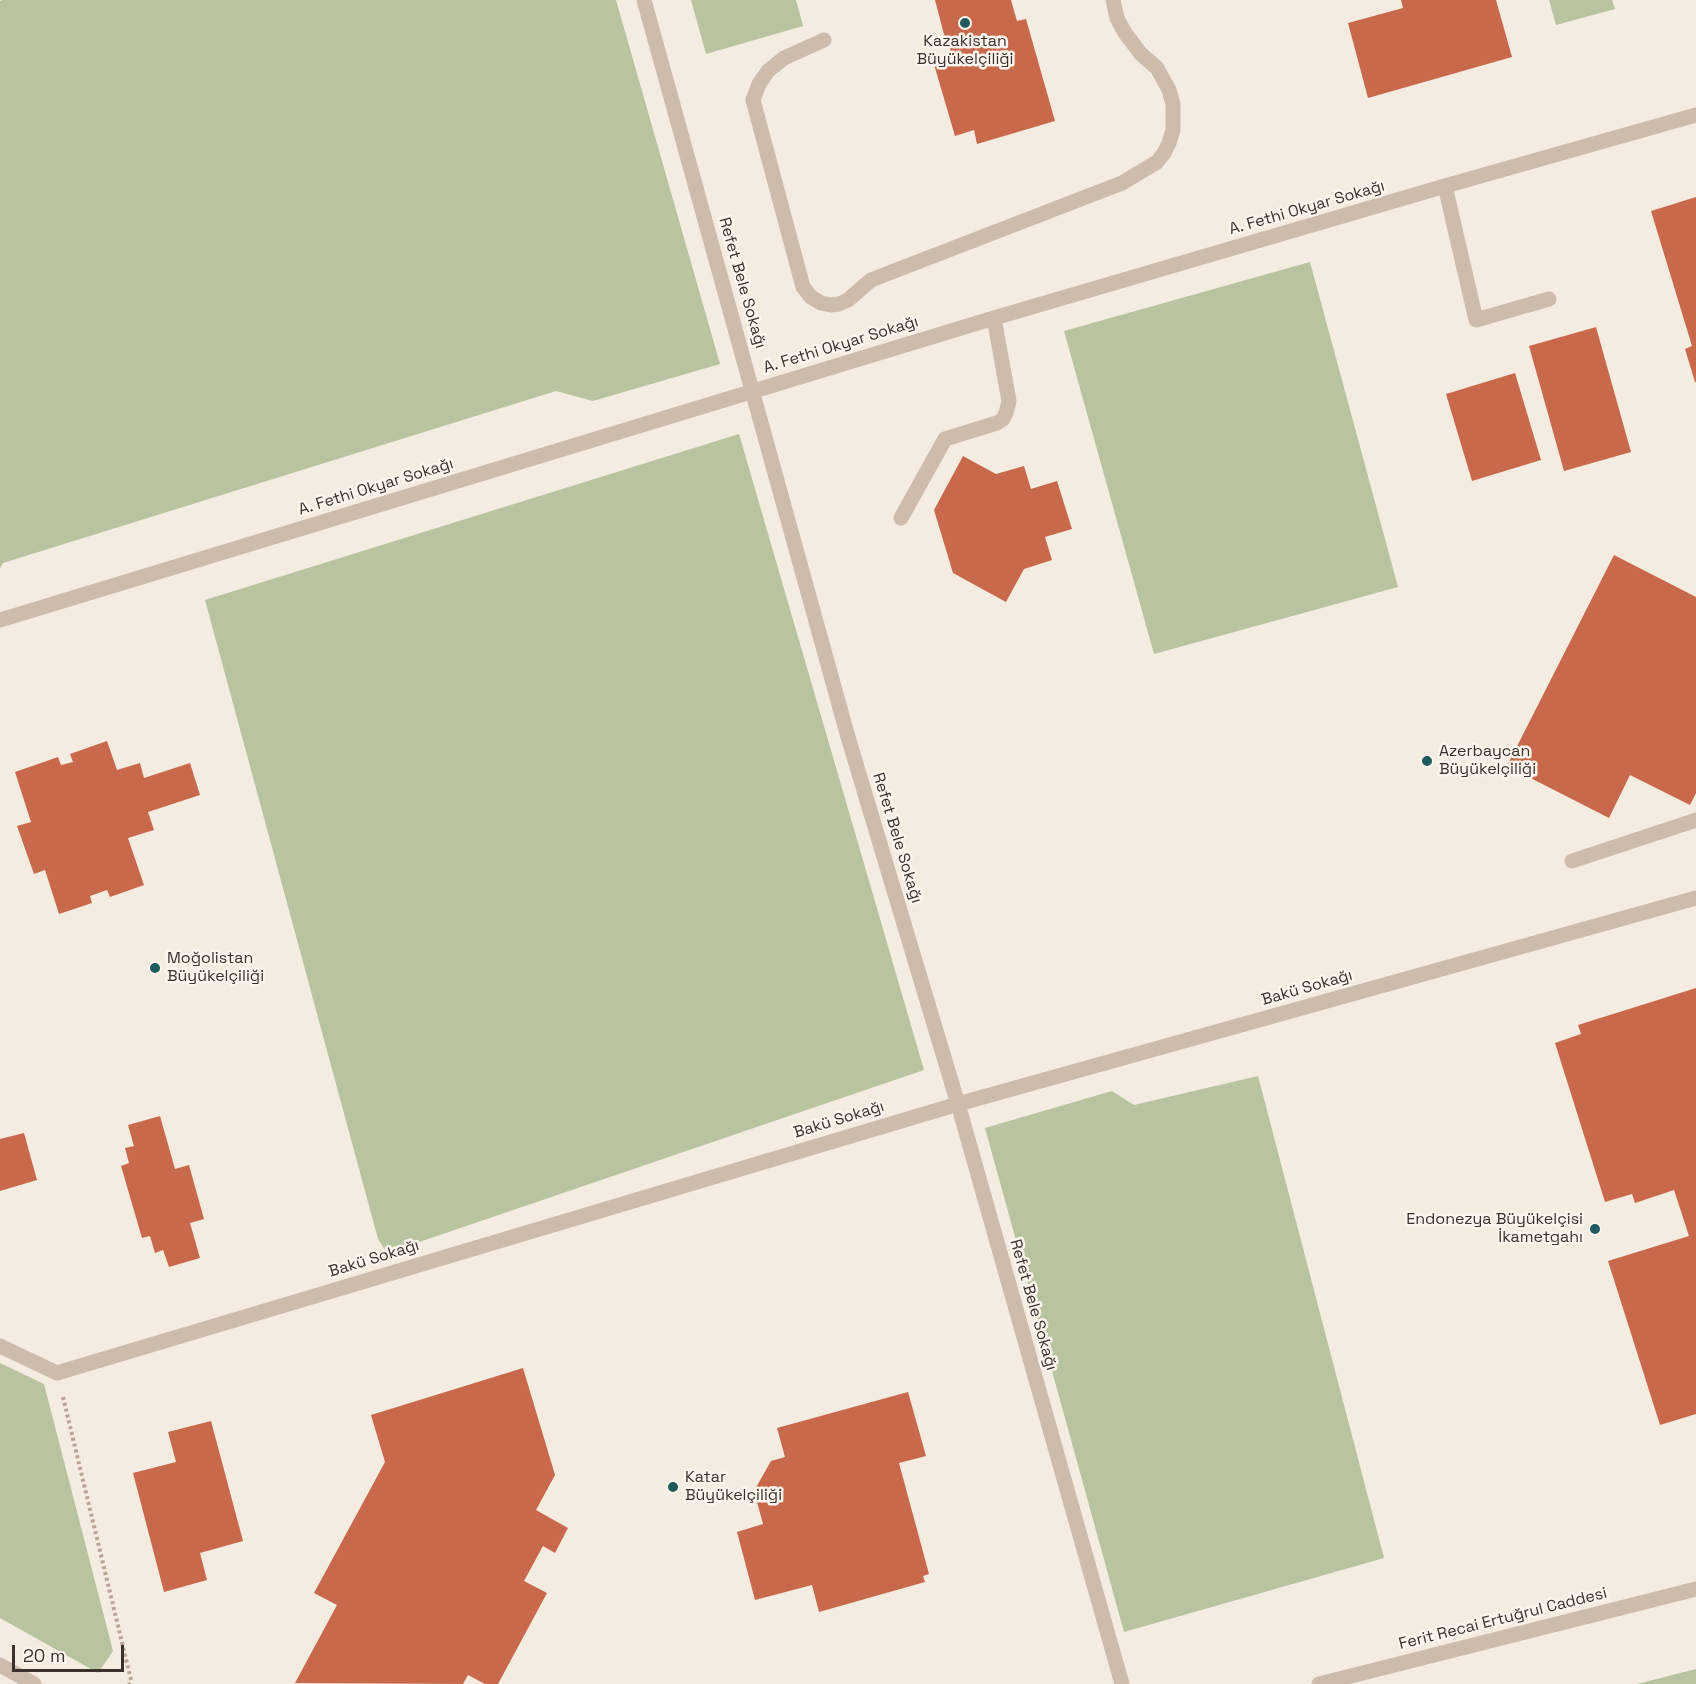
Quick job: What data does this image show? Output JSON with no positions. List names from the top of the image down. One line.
{"streets":{"street":["A. Fethi Okyar Sokağı","Refet Bele Sokağı","Bakü Sokağı","Ferit Recai Ertuğrul Caddesi"]},"crossings":[["A. Fethi Okyar Sokağı","Refet Bele Sokağı"],["Refet Bele Sokağı","Bakü Sokağı"]],"places":["Kazakistan Büyükelçiliği","Azerbaycan Büyükelçiliği","Moğolistan Büyükelçiliği","Endonezya Büyükelçisi İkametgahı","Katar Büyükelçiliği"],"scale_bar":"20 m"}
